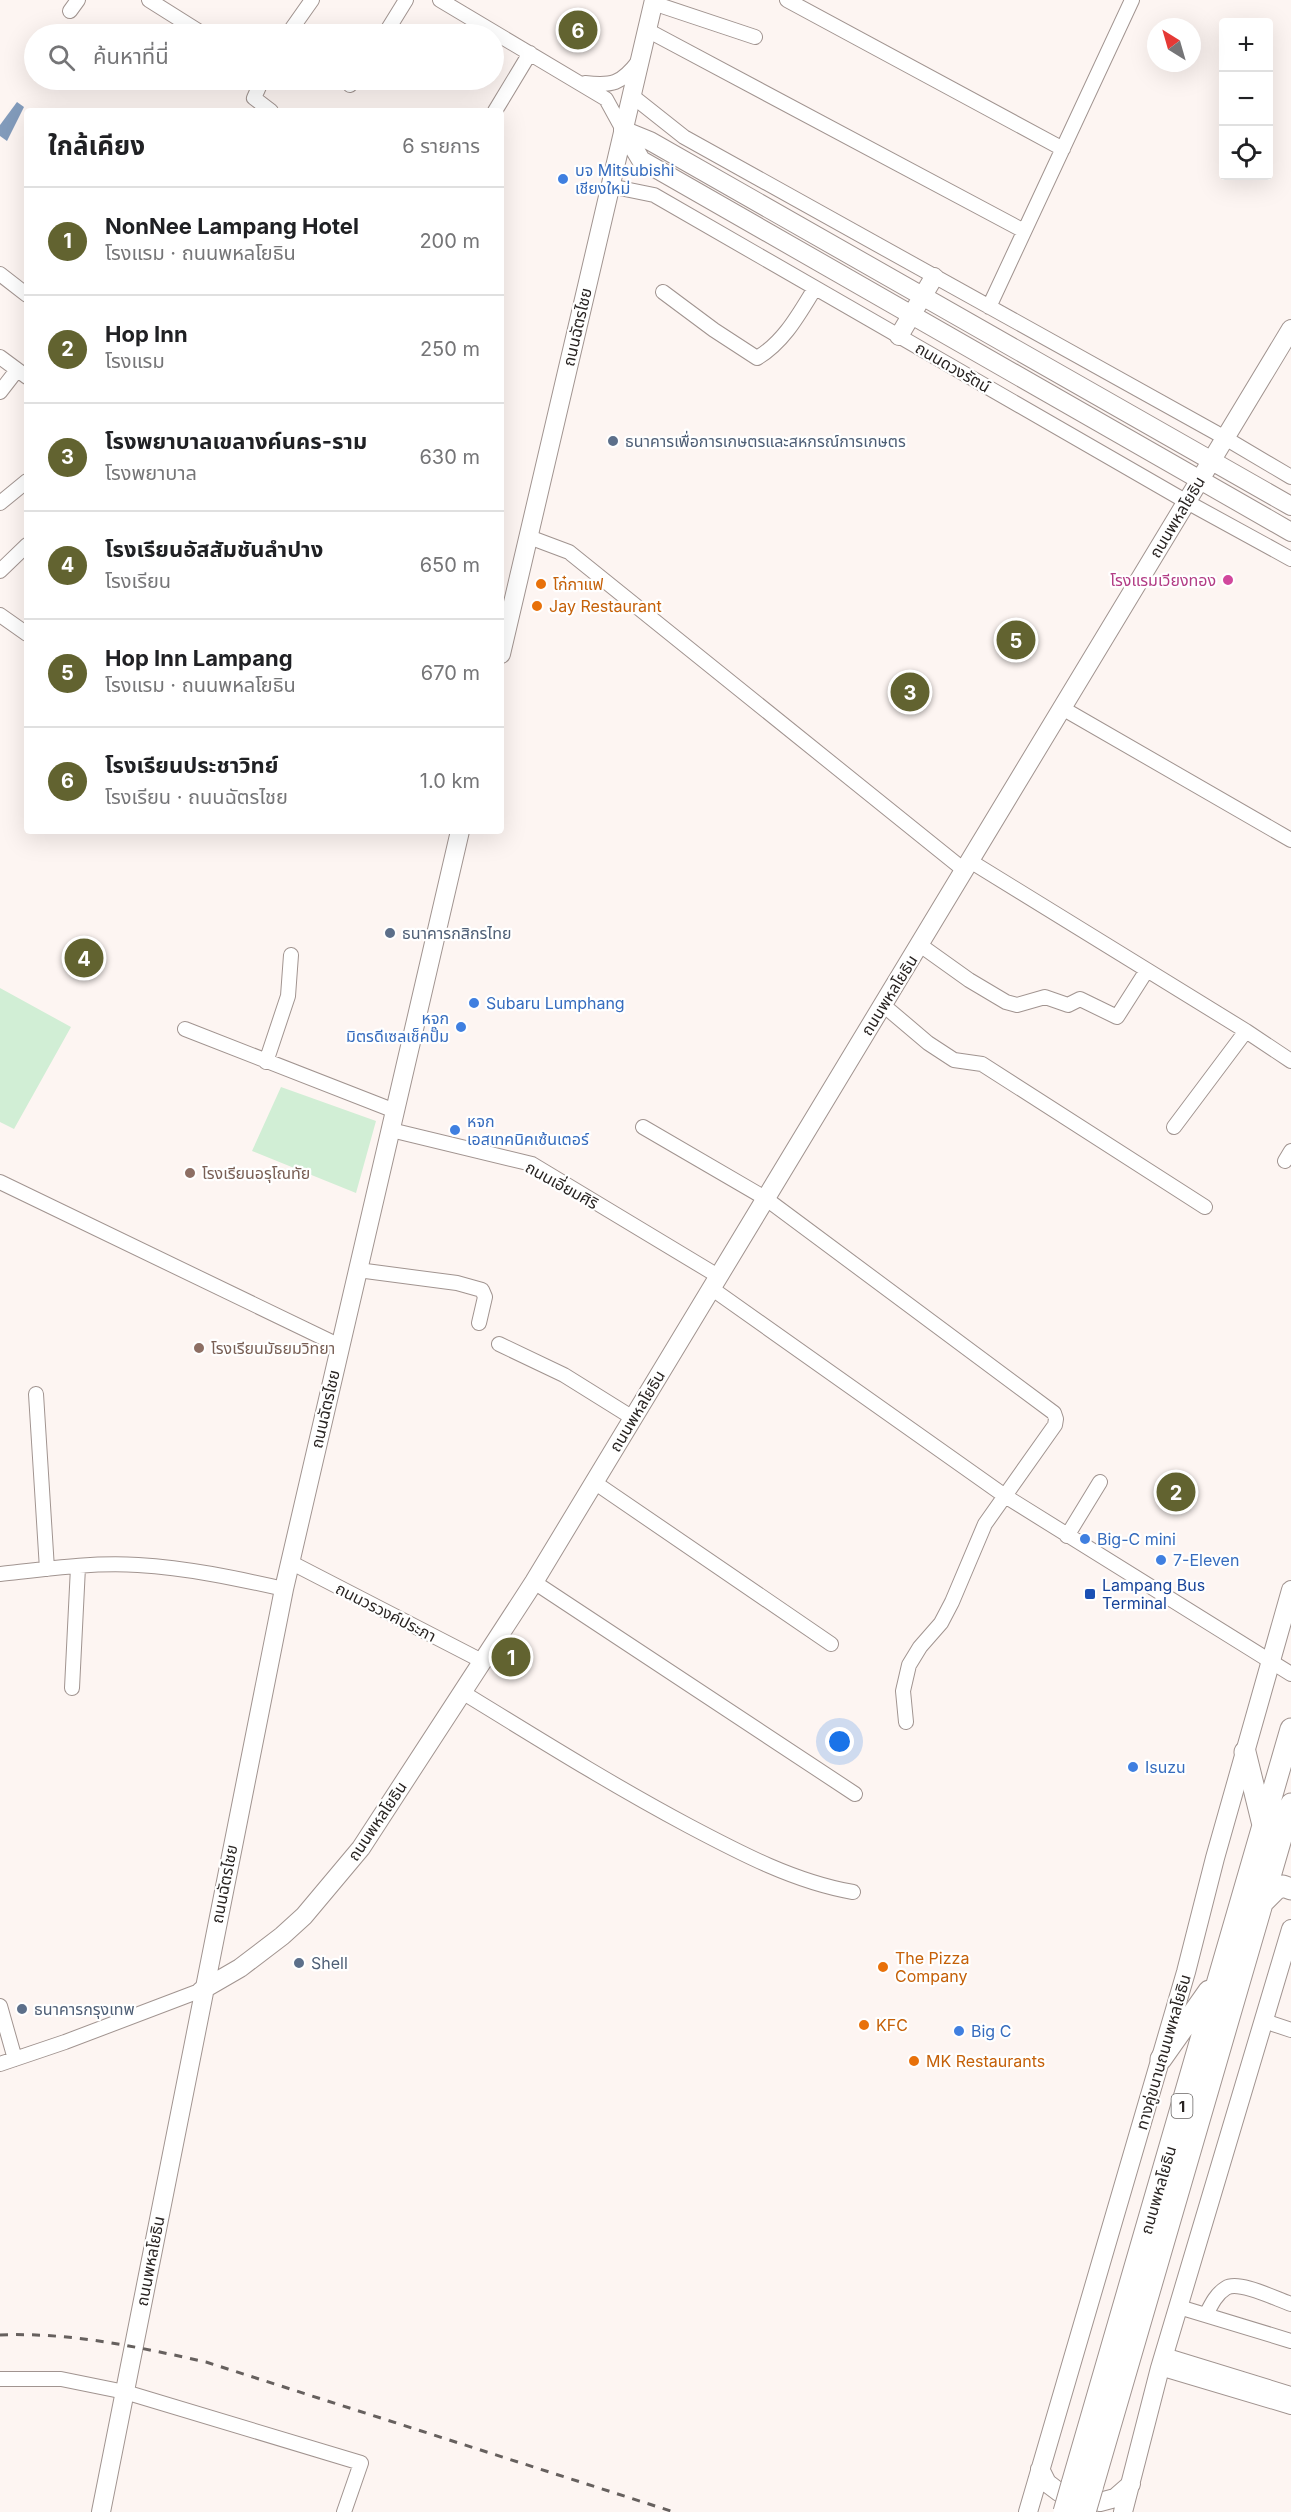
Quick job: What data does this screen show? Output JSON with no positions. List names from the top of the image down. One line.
{"streets":{"highway":["ถนนพหลโยธิน","1"],"main road":["ถนนฉัตรไชย","ทางคู่ขนานถนนพหลโยธิน"],"street":["ถนนดวงรัตน์","ถนนเอี่ยมศิริ","ถนนวรวงค์ประภา"]},"crossings":[["ถนนฉัตรไชย","ถนนดวงรัตน์"],["ถนนฉัตรไชย","ถนนพหลโยธิน"],["ถนนฉัตรไชย","ถนนเอี่ยมศิริ"],["ถนนฉัตรไชย","ถนนวรวงค์ประภา"],["ถนนดวงรัตน์","ถนนพหลโยธิน"],["ถนนพหลโยธิน","ถนนเอี่ยมศิริ"],["ถนนพหลโยธิน","ถนนวรวงค์ประภา"],["ถนนเอี่ยมศิริ","ทางคู่ขนานถนนพหลโยธิน"]],"places":{"other":["บจ Mitsubishi เชียงใหม่","ธนาคารเพื่อการเกษตรและสหกรณ์การเกษตร","โรงแรมเวียงทอง","โก๋กาแฟ","Jay Restaurant","ธนาคารกสิกรไทย","Subaru Lumphang","หจก มิตรดีเซลเช็คปั๊ม","หจก เอสเทคนิคเซ้นเตอร์","โรงเรียนอรุโณทัย","โรงเรียนมัธยมวิทยา","Big-C mini","7-Eleven","Isuzu","Shell","The Pizza Company","ธนาคารกรุงเทพ","KFC","Big C","MK Restaurants"],"transit":["Lampang Bus Terminal"]},"north":"top left","page":{"pins":["6","5","3","4","2","1"],"map_buttons":["+","−"],"search":"ค้นหาที่นี่","heading":["ใกล้เคียง","6 รายการ"],"list":[{"mark":"1","name":"NonNee Lampang Hotel","note":"โรงแรม · ถนนพหลโยธิน","value":"200 m"},{"mark":"2","name":"Hop Inn","note":"โรงแรม","value":"250 m"},{"mark":"3","name":"โรงพยาบาลเขลางค์นคร-ราม","note":"โรงพยาบาล","value":"630 m"},{"mark":"4","name":"โรงเรียนอัสสัมชันลำปาง","note":"โรงเรียน","value":"650 m"},{"mark":"5","name":"Hop Inn Lampang","note":"โรงแรม · ถนนพหลโยธิน","value":"670 m"},{"mark":"6","name":"โรงเรียนประชาวิทย์","note":"โรงเรียน · ถนนฉัตรไชย","value":"1.0 km"}]}}
